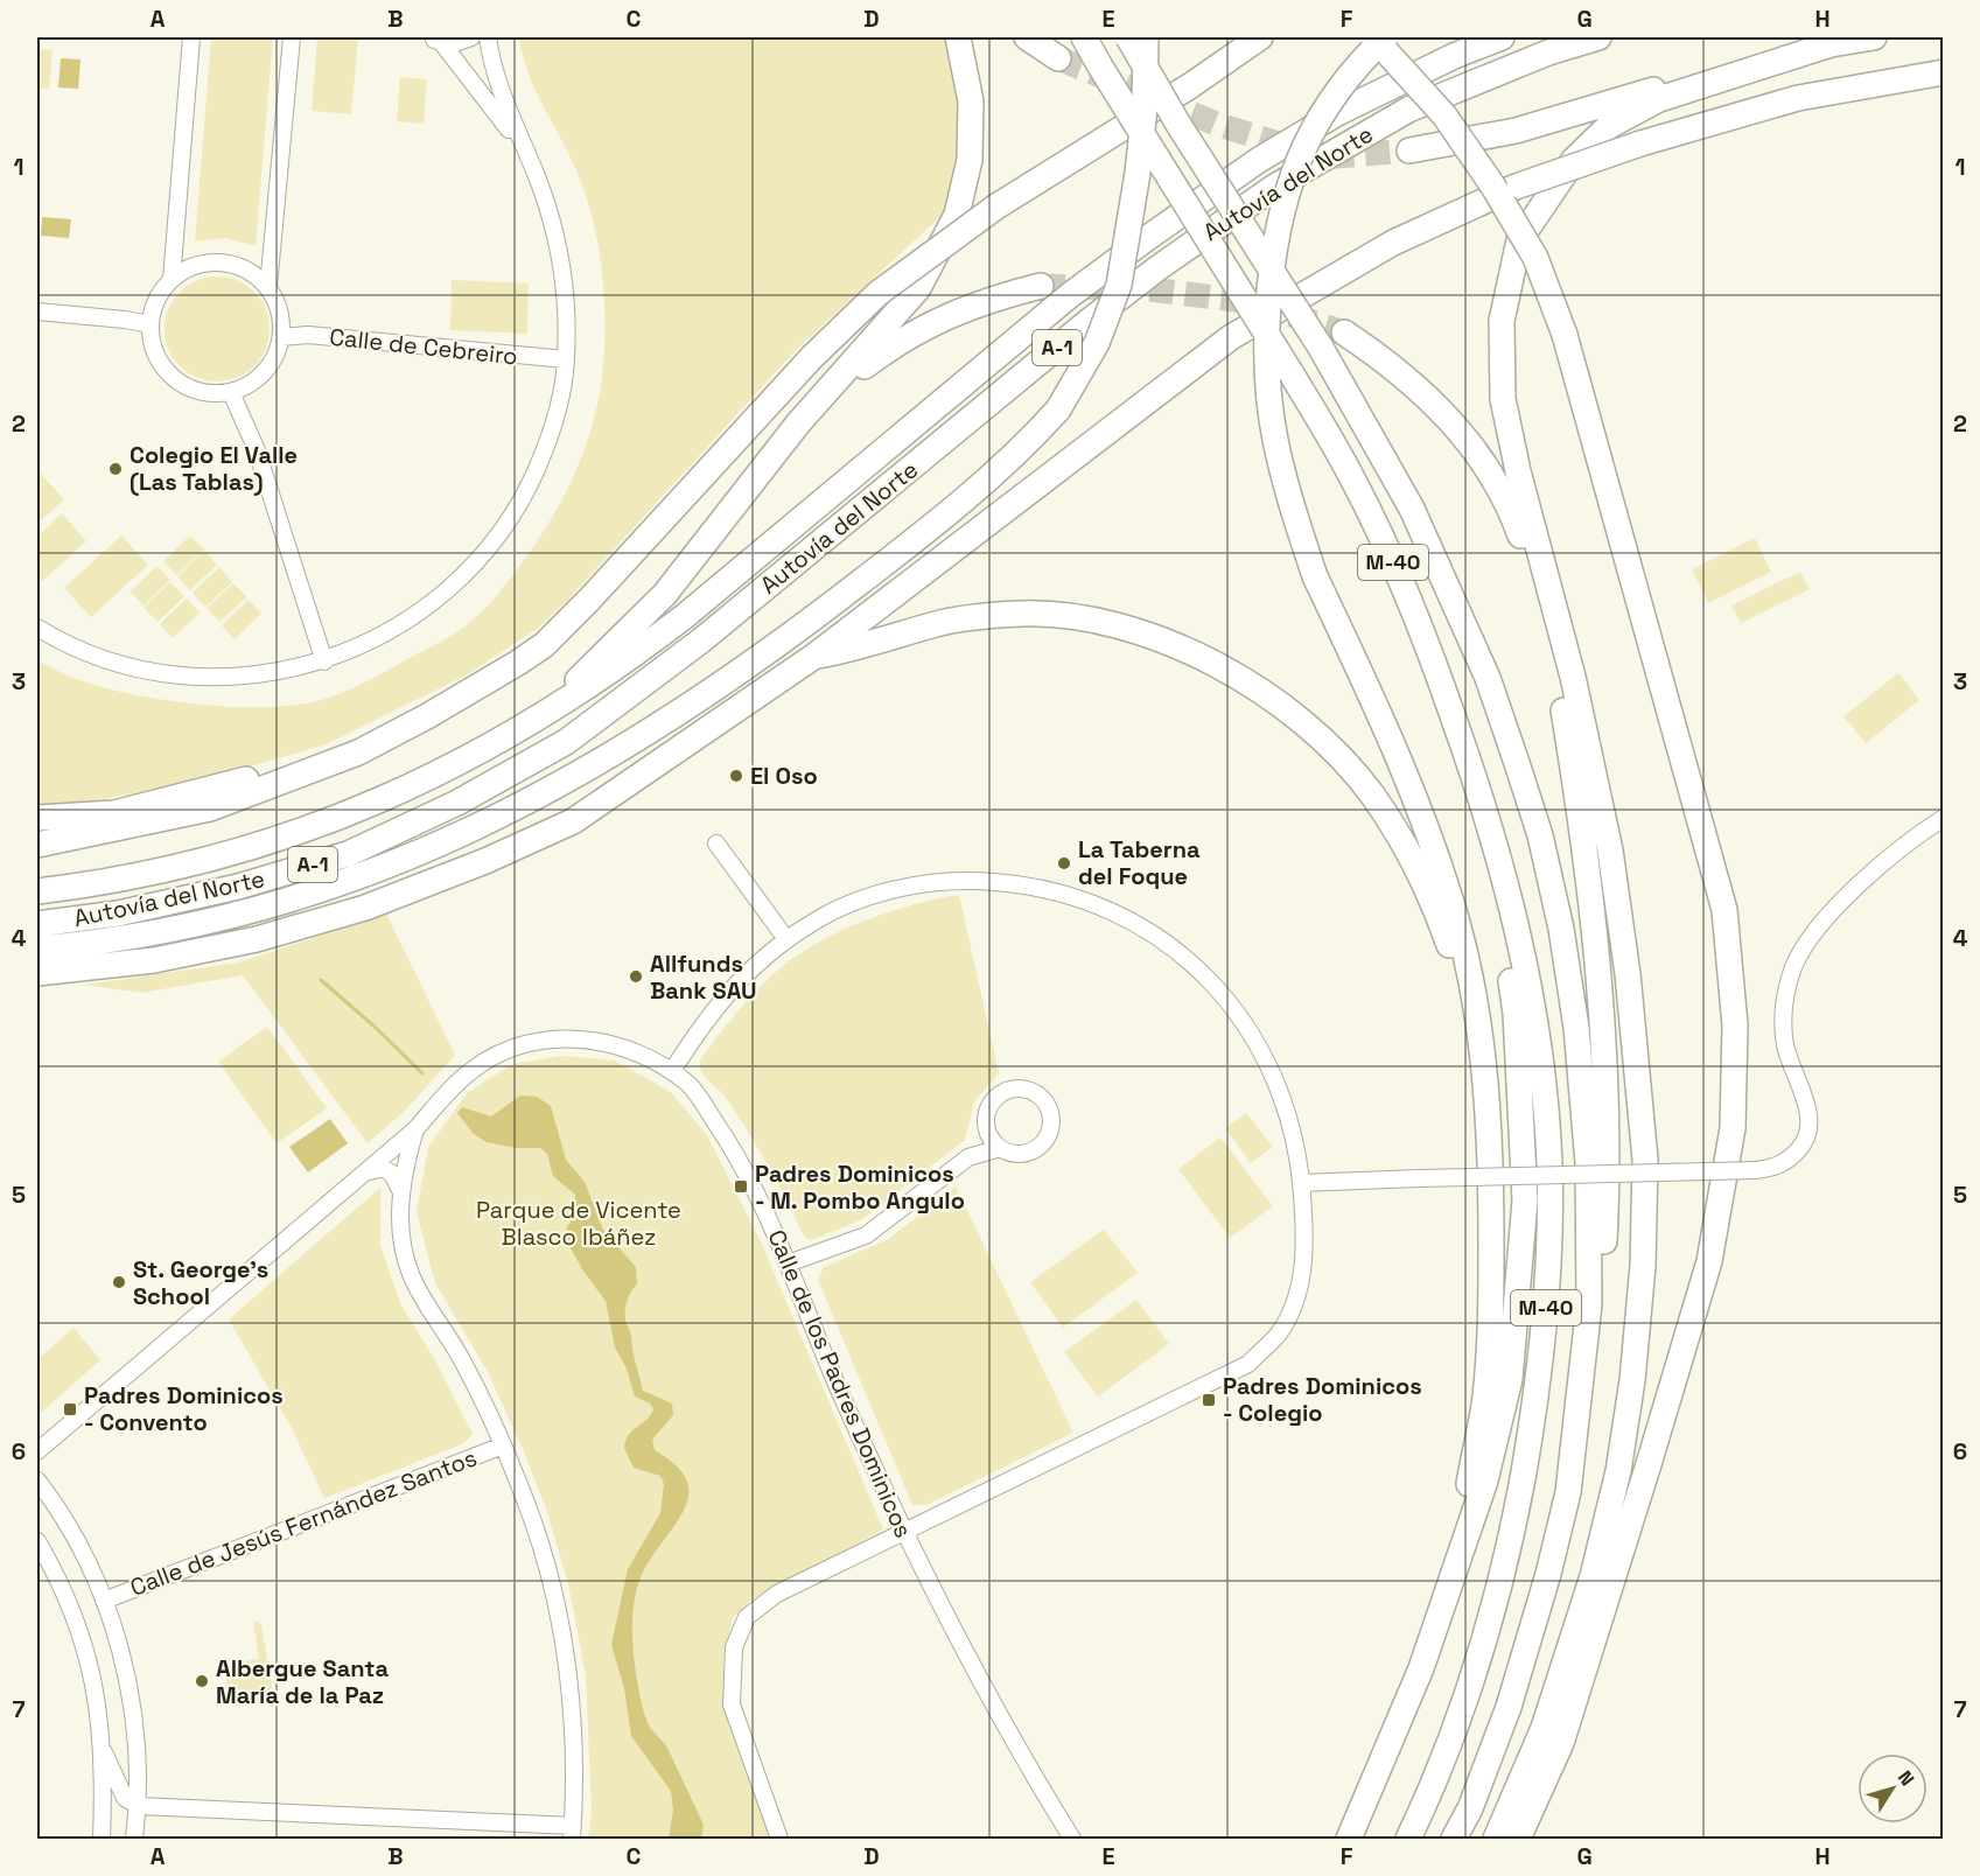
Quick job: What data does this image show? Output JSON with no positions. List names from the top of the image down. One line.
{"streets":{"highway":["Autovía del Norte","A-1","M-40"],"street":["Calle de Cebreiro","Calle de los Padres Dominicos","Calle de Jesús Fernández Santos"]},"parks":["Parque de Vicente Blasco Ibáñez"],"places":{"other":["Colegio El Valle (Las Tablas)","El Oso","La Taberna del Foque","Allfunds Bank SAU","St. George's School","Albergue Santa María de la Paz"],"transit":["Padres Dominicos - M. Pombo Angulo","Padres Dominicos - Colegio","Padres Dominicos - Convento"]},"north":"top right","grid":{"columns":["A","B","C","D","E","F","G","H"],"rows":["1","2","3","4","5","6","7"]}}
